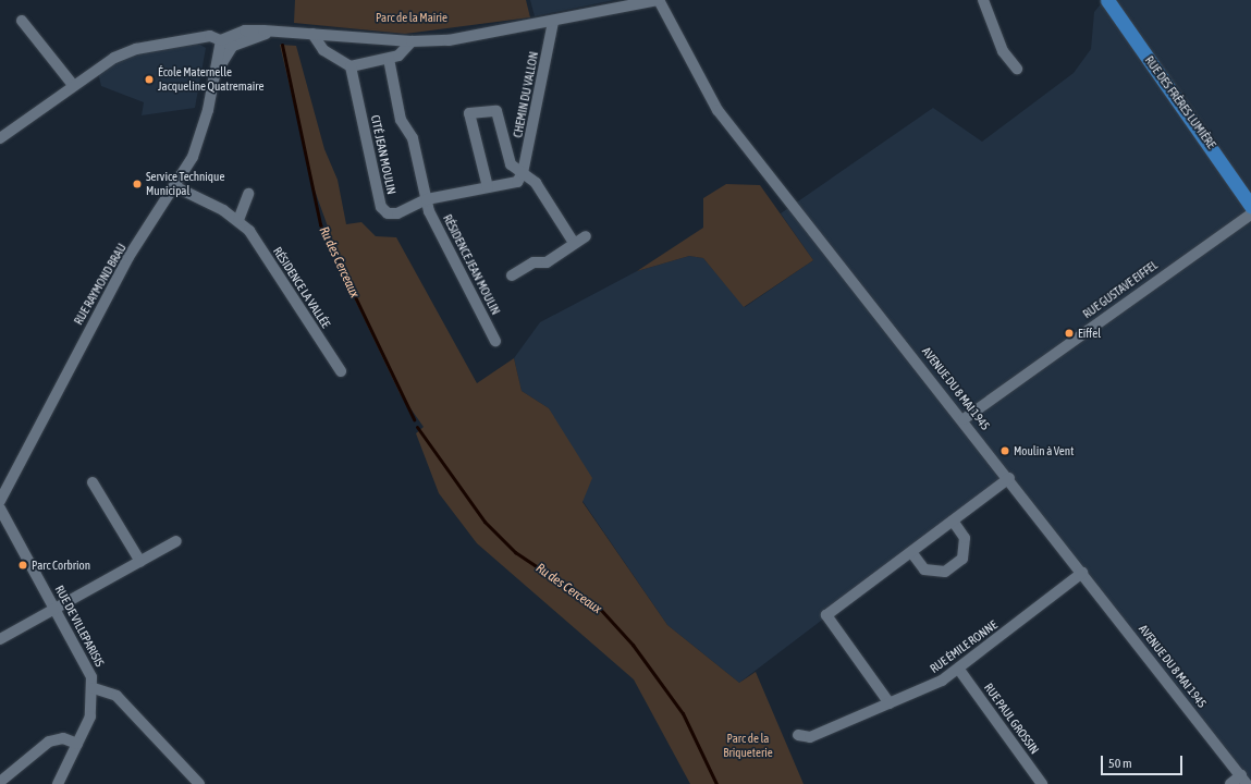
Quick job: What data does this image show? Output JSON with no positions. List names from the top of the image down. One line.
{"streets":{"main road":["RUE DES FRÈRES LUMIÈRE"],"street":["CHEMIN DU VALLON","CITÉ JEAN MOULIN","RÉSIDENCE JEAN MOULIN","RUE RAYMOND BRAU","RÉSIDENCE LA VALLÉE","RUE GUSTAVE EIFFEL","AVENUE DU 8 MAI 1945","RUE DE VILLEPARISIS","RUE ÉMILE RONNE","RUE PAUL GROSSIN"]},"crossings":[["CITÉ JEAN MOULIN","RÉSIDENCE JEAN MOULIN"],["RUE RAYMOND BRAU","RÉSIDENCE LA VALLÉE"],["RUE GUSTAVE EIFFEL","AVENUE DU 8 MAI 1945"],["AVENUE DU 8 MAI 1945","RUE ÉMILE RONNE"],["RUE ÉMILE RONNE","RUE PAUL GROSSIN"]],"water":["Ru des Cerceaux"],"parks":["Parc de la Mairie","Parc de la Briqueterie"],"places":["École Maternelle Jacqueline Quatremaire","Service Technique Municipal","Eiffel","Moulin à Vent","Parc Corbrion"],"scale_bar":"50 m"}
